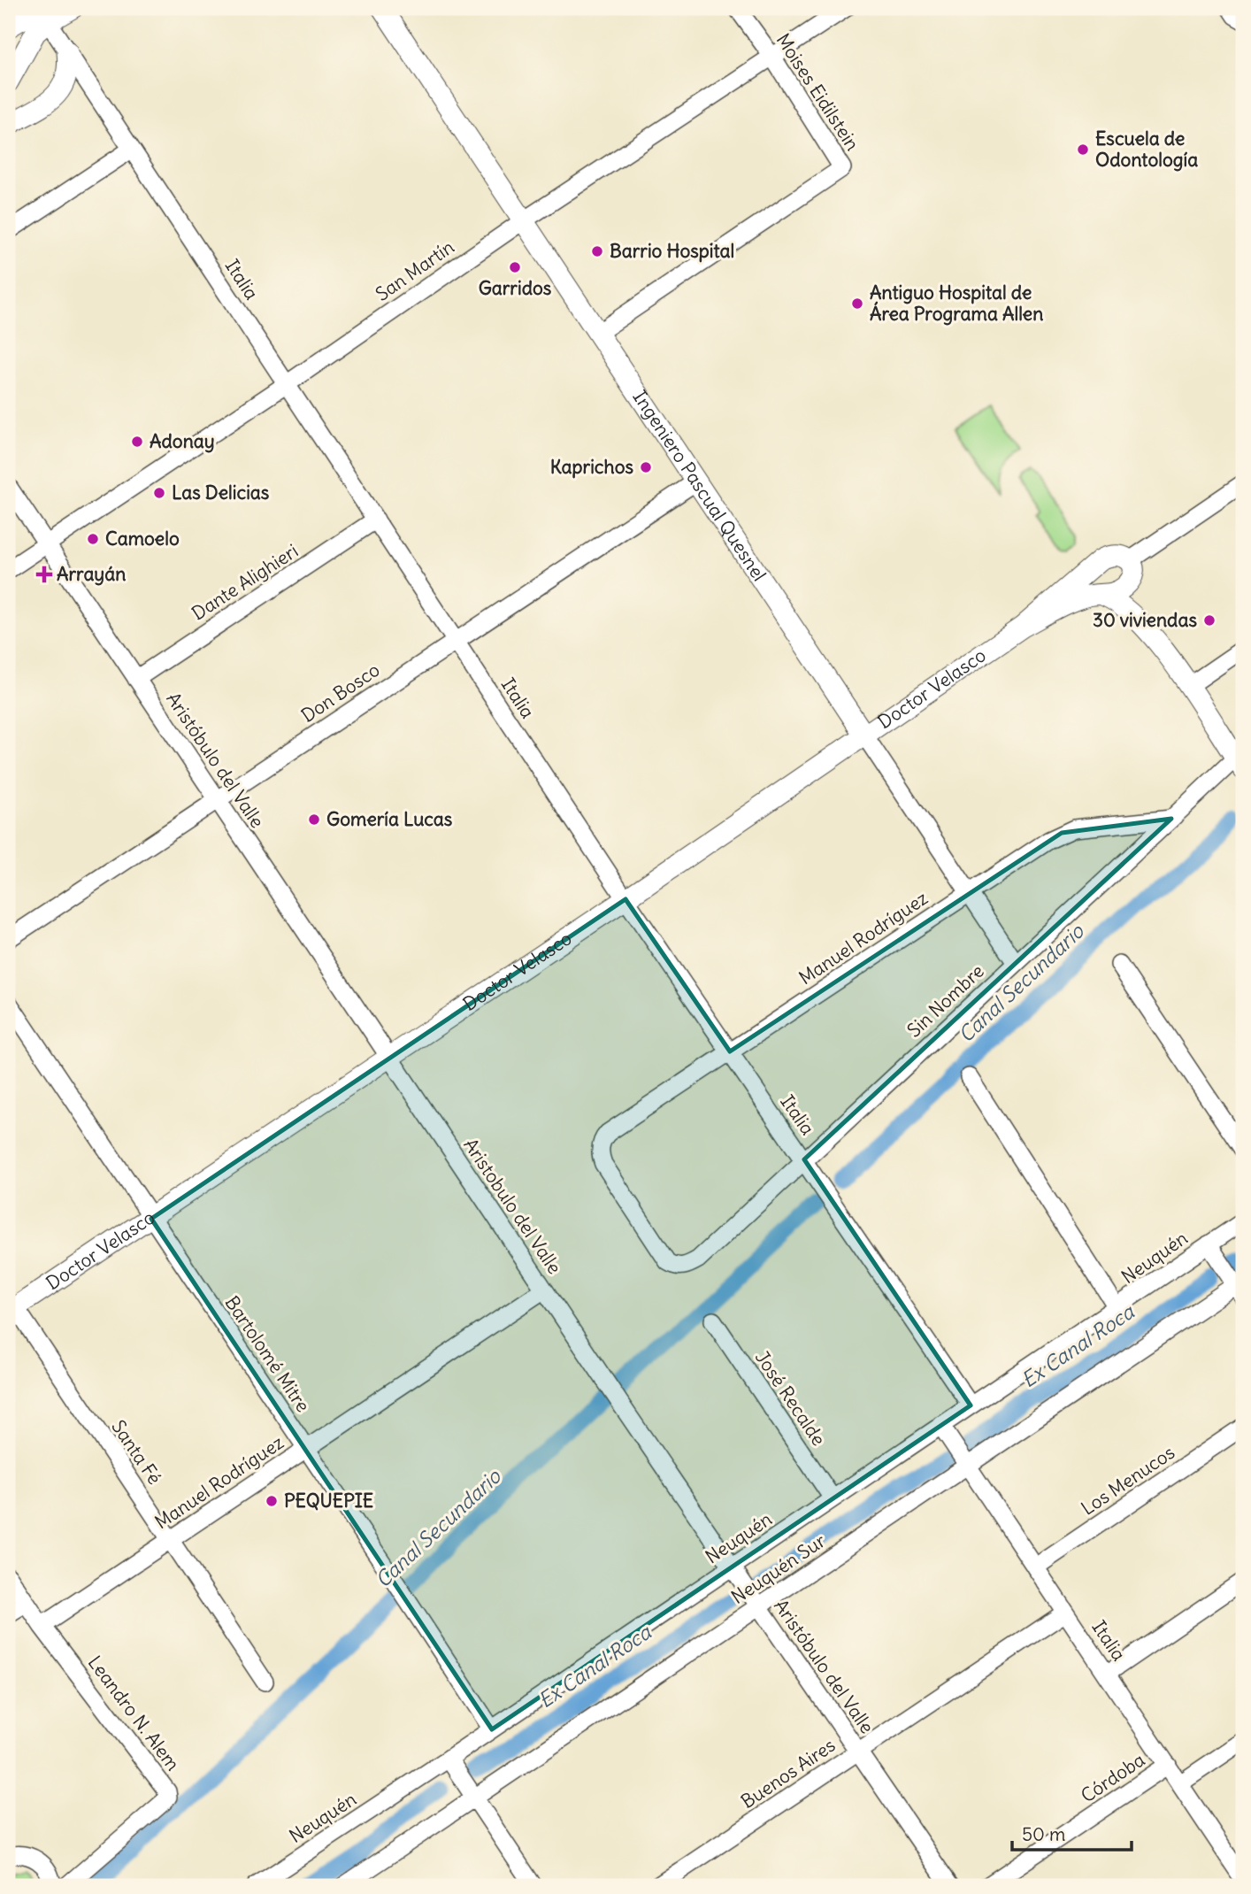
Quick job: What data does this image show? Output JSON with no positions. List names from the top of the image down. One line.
{"streets":{"main road":["Ingeniero Pascual Quesnel","Doctor Velasco"],"street":["Moises Eidilstein","San Martín","Italia","Dante Alighieri","Don Bosco","Aristóbulo del Valle","Manuel Rodríguez","Sin Nombre","Aristobulo del Valle","Neuquén","Bartolomé Mitre","José Recalde","Santa Fé","Los Menucos","Neuquén Sur","Leandro N. Alem","Buenos Aires","Córdoba"]},"crossings":[["Moises Eidilstein","San Martín"],["Moises Eidilstein","Ingeniero Pascual Quesnel"],["San Martín","Italia"],["San Martín","Ingeniero Pascual Quesnel"],["San Martín","Aristóbulo del Valle"],["Italia","Dante Alighieri"],["Italia","Doctor Velasco"],["Italia","Don Bosco"],["Italia","Manuel Rodríguez"],["Italia","Sin Nombre"],["Italia","Neuquén"],["Italia","Los Menucos"],["Italia","Neuquén Sur"],["Italia","Buenos Aires"],["Italia","Córdoba"],["Ingeniero Pascual Quesnel","Doctor Velasco"],["Ingeniero Pascual Quesnel","Don Bosco"],["Ingeniero Pascual Quesnel","Manuel Rodríguez"],["Ingeniero Pascual Quesnel","Sin Nombre"],["Dante Alighieri","Aristóbulo del Valle"],["Doctor Velasco","Aristóbulo del Valle"],["Doctor Velasco","Aristobulo del Valle"],["Doctor Velasco","Bartolomé Mitre"],["Doctor Velasco","Santa Fé"],["Don Bosco","Aristóbulo del Valle"],["Aristóbulo del Valle","Aristobulo del Valle"],["Aristóbulo del Valle","Neuquén"],["Aristóbulo del Valle","Neuquén Sur"],["Aristóbulo del Valle","Buenos Aires"],["Manuel Rodríguez","Sin Nombre"],["Manuel Rodríguez","Aristobulo del Valle"],["Manuel Rodríguez","Bartolomé Mitre"],["Manuel Rodríguez","Santa Fé"],["Manuel Rodríguez","Leandro N. Alem"],["Neuquén","Bartolomé Mitre"],["Neuquén","José Recalde"]],"water":["Canal Secundario","Ex Canal Roca"],"places":{"other":["Escuela de Odontología","Barrio Hospital","Garridos","Antiguo Hospital de Área Programa Allen","Adonay","Kaprichos","Las Delicias","Camoelo","30 viviendas","Gomería Lucas","PEQUEPIE"],"health":["Arrayán"]},"scale_bar":"50 m"}
